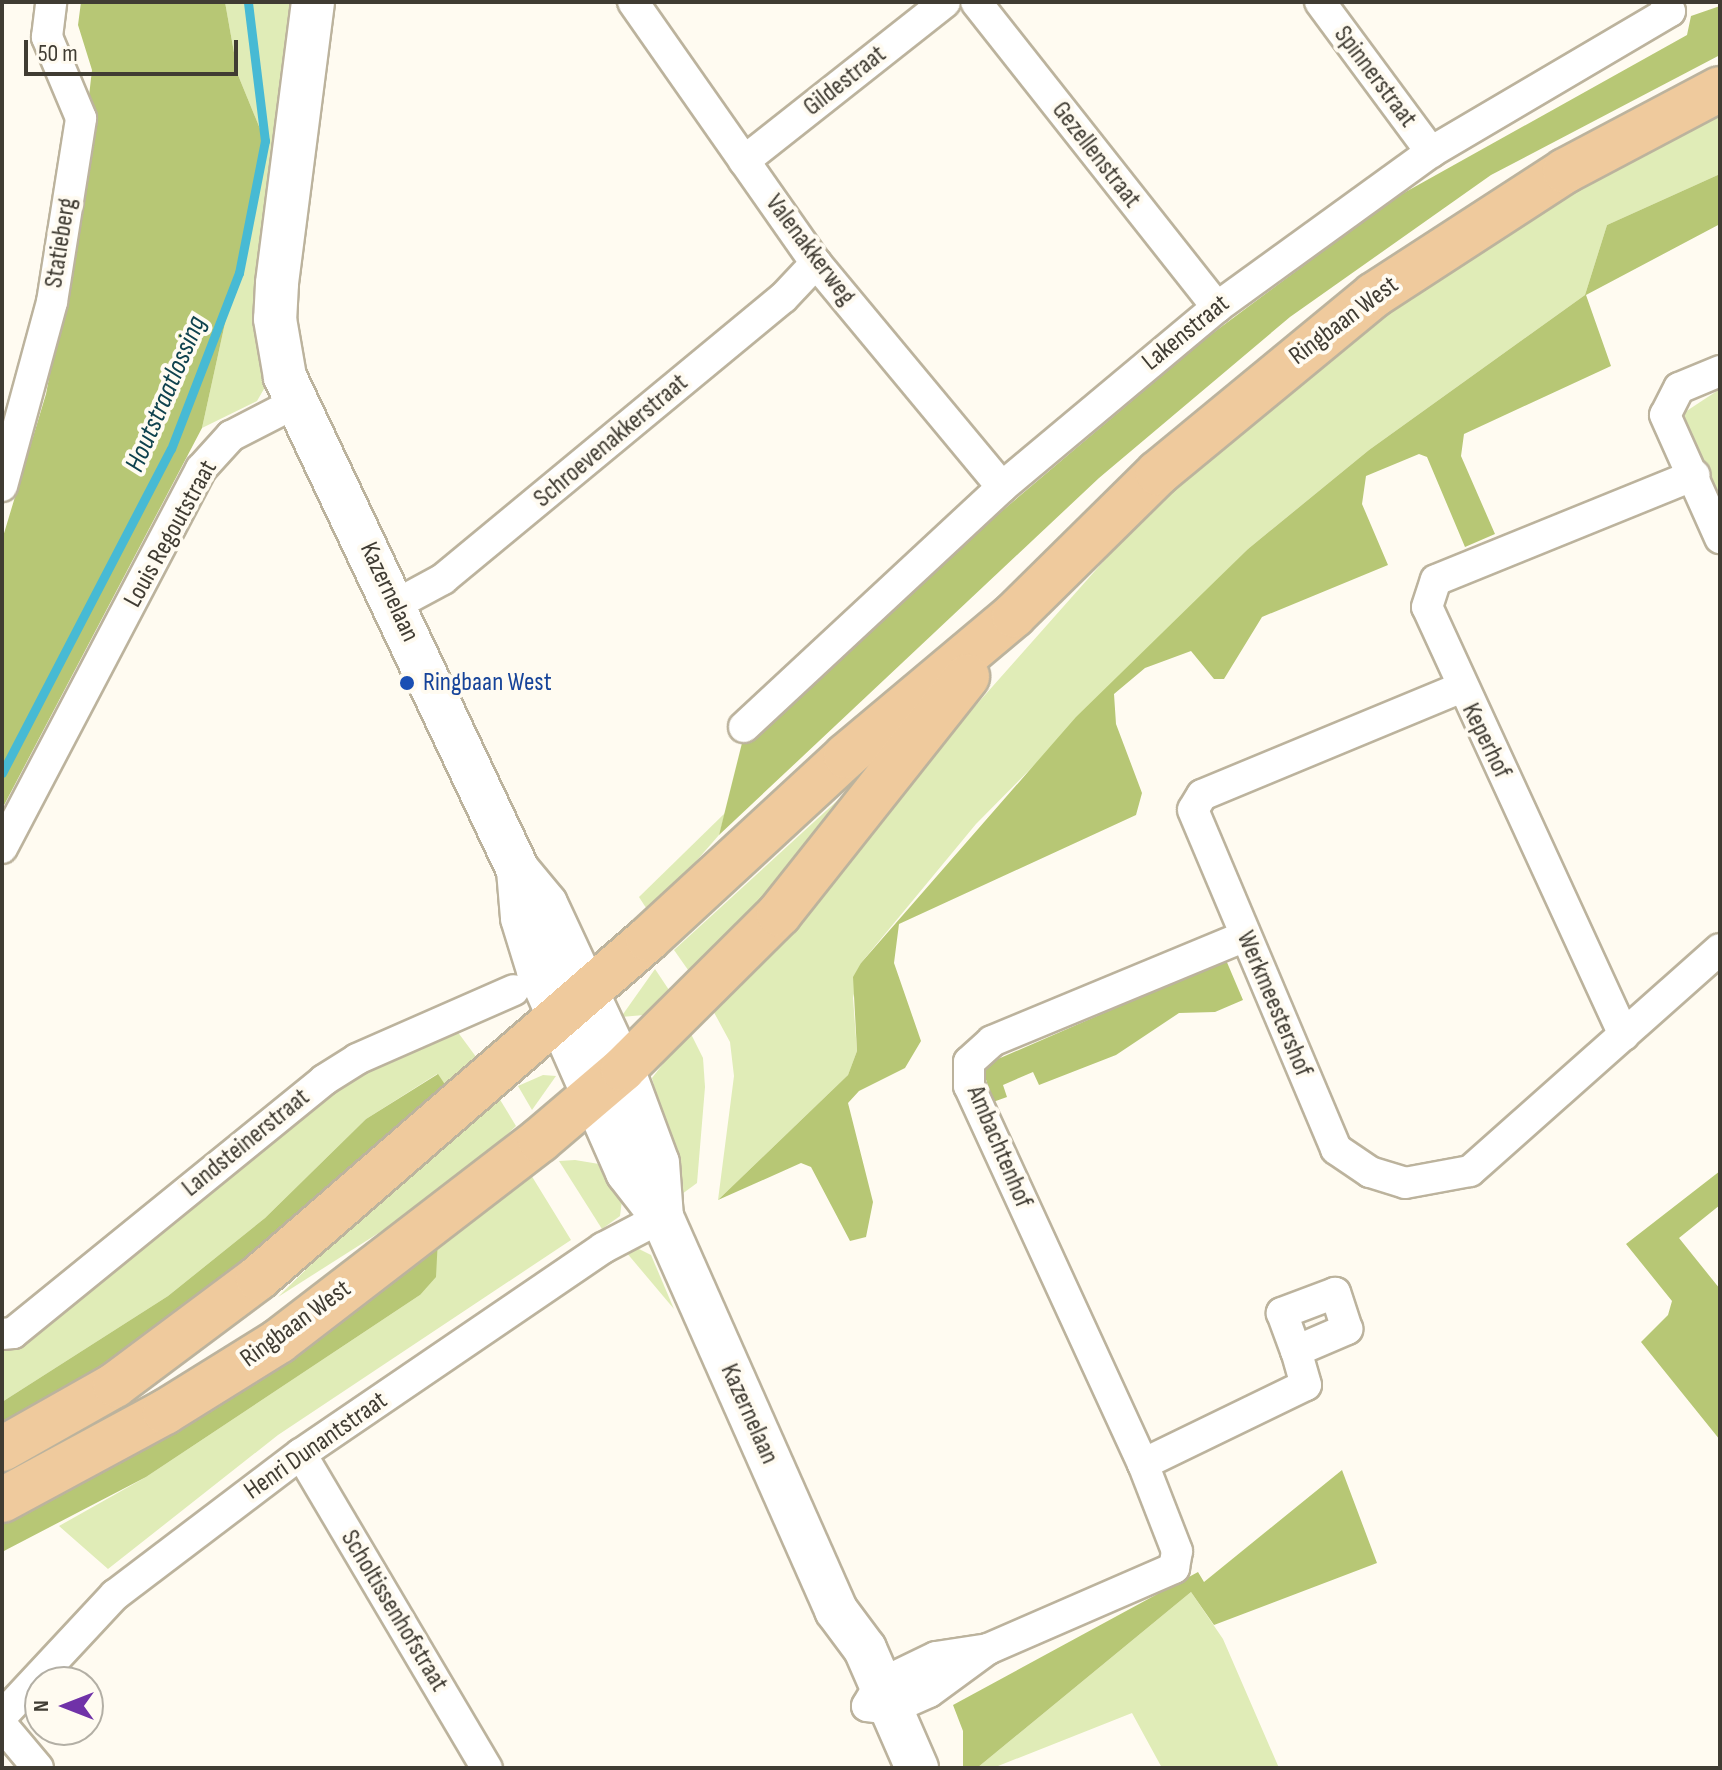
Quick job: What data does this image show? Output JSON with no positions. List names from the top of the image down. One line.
{"streets":{"main road":["Ringbaan West"],"street":["Spinnerstraat","Gildestraat","Gezellenstraat","Statieberg","Valenakkerweg","Lakenstraat","Schroevenakkerstraat","Louis Regoutstraat","Kazernelaan","Keperhof","Werkmeestershof","Landsteinerstraat","Ambachtenhof","Henri Dunantstraat","Scholtissenhofstraat"]},"crossings":[["Spinnerstraat","Lakenstraat"],["Gildestraat","Valenakkerweg"],["Gezellenstraat","Lakenstraat"],["Valenakkerweg","Lakenstraat"],["Valenakkerweg","Schroevenakkerstraat"],["Ringbaan West","Kazernelaan"],["Schroevenakkerstraat","Kazernelaan"],["Louis Regoutstraat","Kazernelaan"],["Kazernelaan","Ambachtenhof"],["Kazernelaan","Henri Dunantstraat"],["Keperhof","Werkmeestershof"],["Werkmeestershof","Ambachtenhof"],["Henri Dunantstraat","Scholtissenhofstraat"]],"water":["Houtstraatlossing"],"places":["Ringbaan West"],"scale_bar":"50 m","north":"left"}
